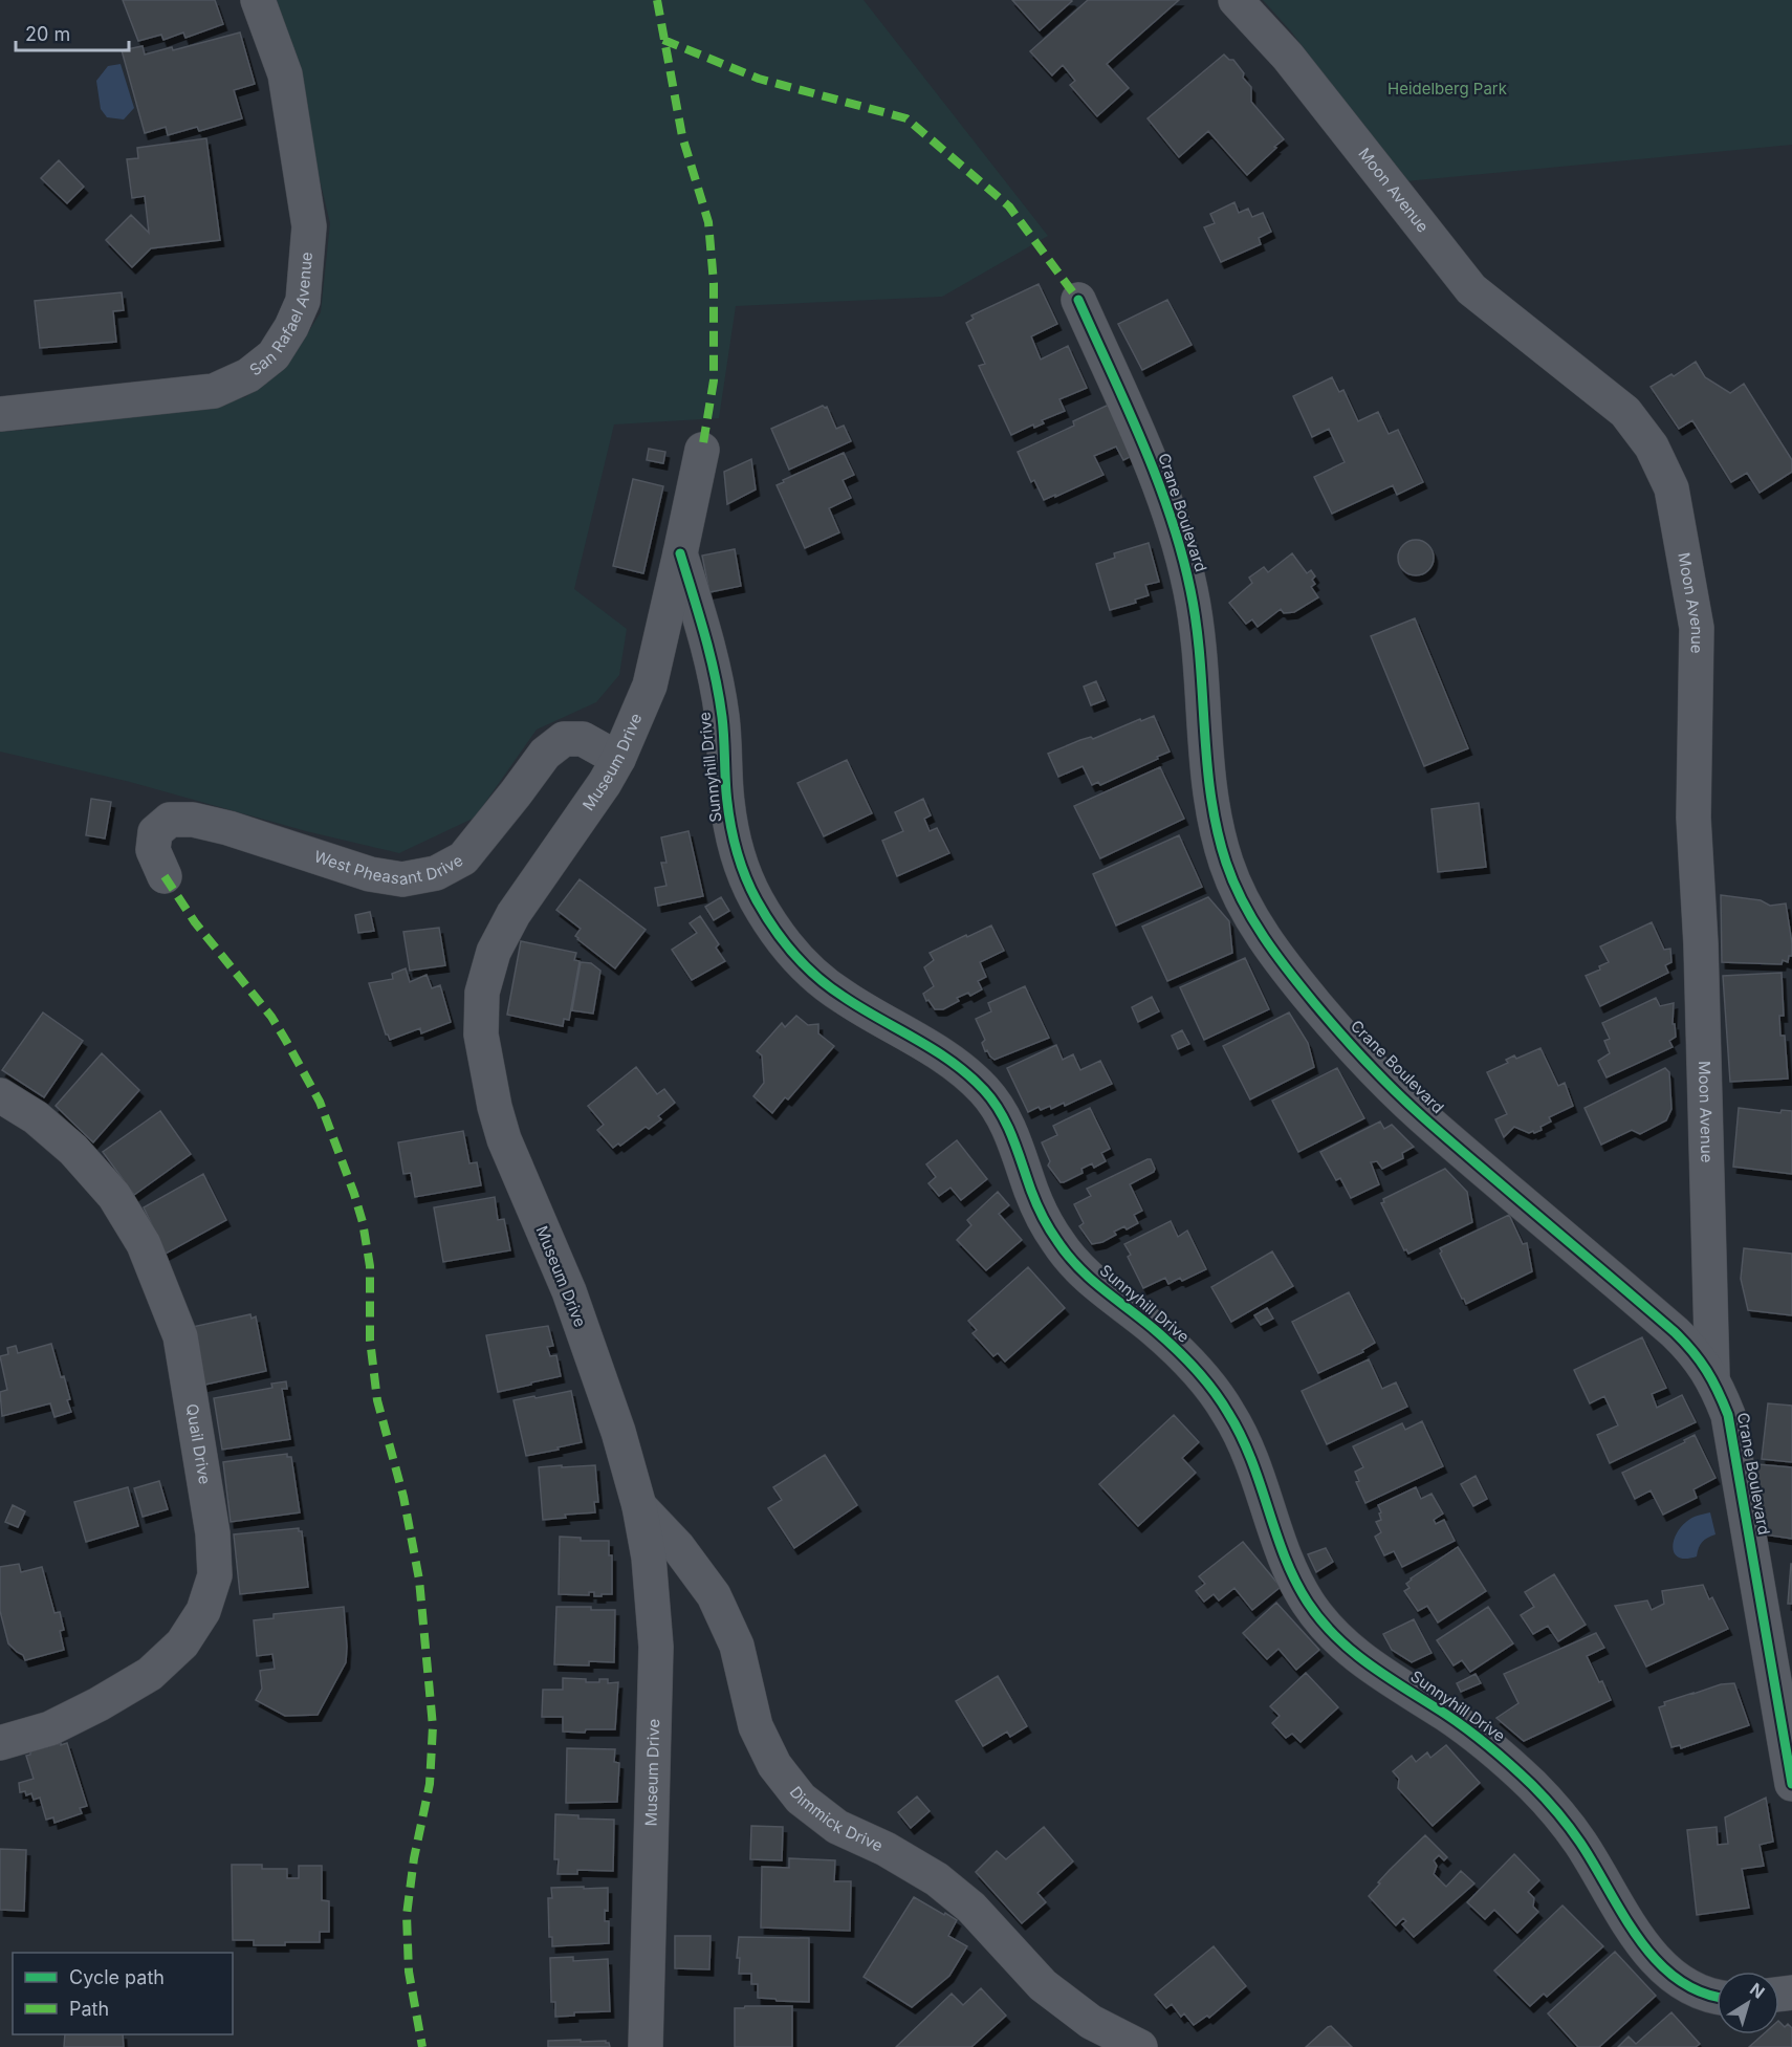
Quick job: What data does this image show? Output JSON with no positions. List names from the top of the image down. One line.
{"streets":{"street":["Moon Avenue","San Rafael Avenue","Crane Boulevard","Museum Drive","Sunnyhill Drive","West Pheasant Drive","Quail Drive","Dimmick Drive"]},"crossings":[["Moon Avenue","Crane Boulevard"],["Museum Drive","Sunnyhill Drive"],["Museum Drive","West Pheasant Drive"],["Museum Drive","Dimmick Drive"]],"parks":["Heidelberg Park"],"legend":["Cycle path","Path"],"scale_bar":"20 m","north":"top right"}
